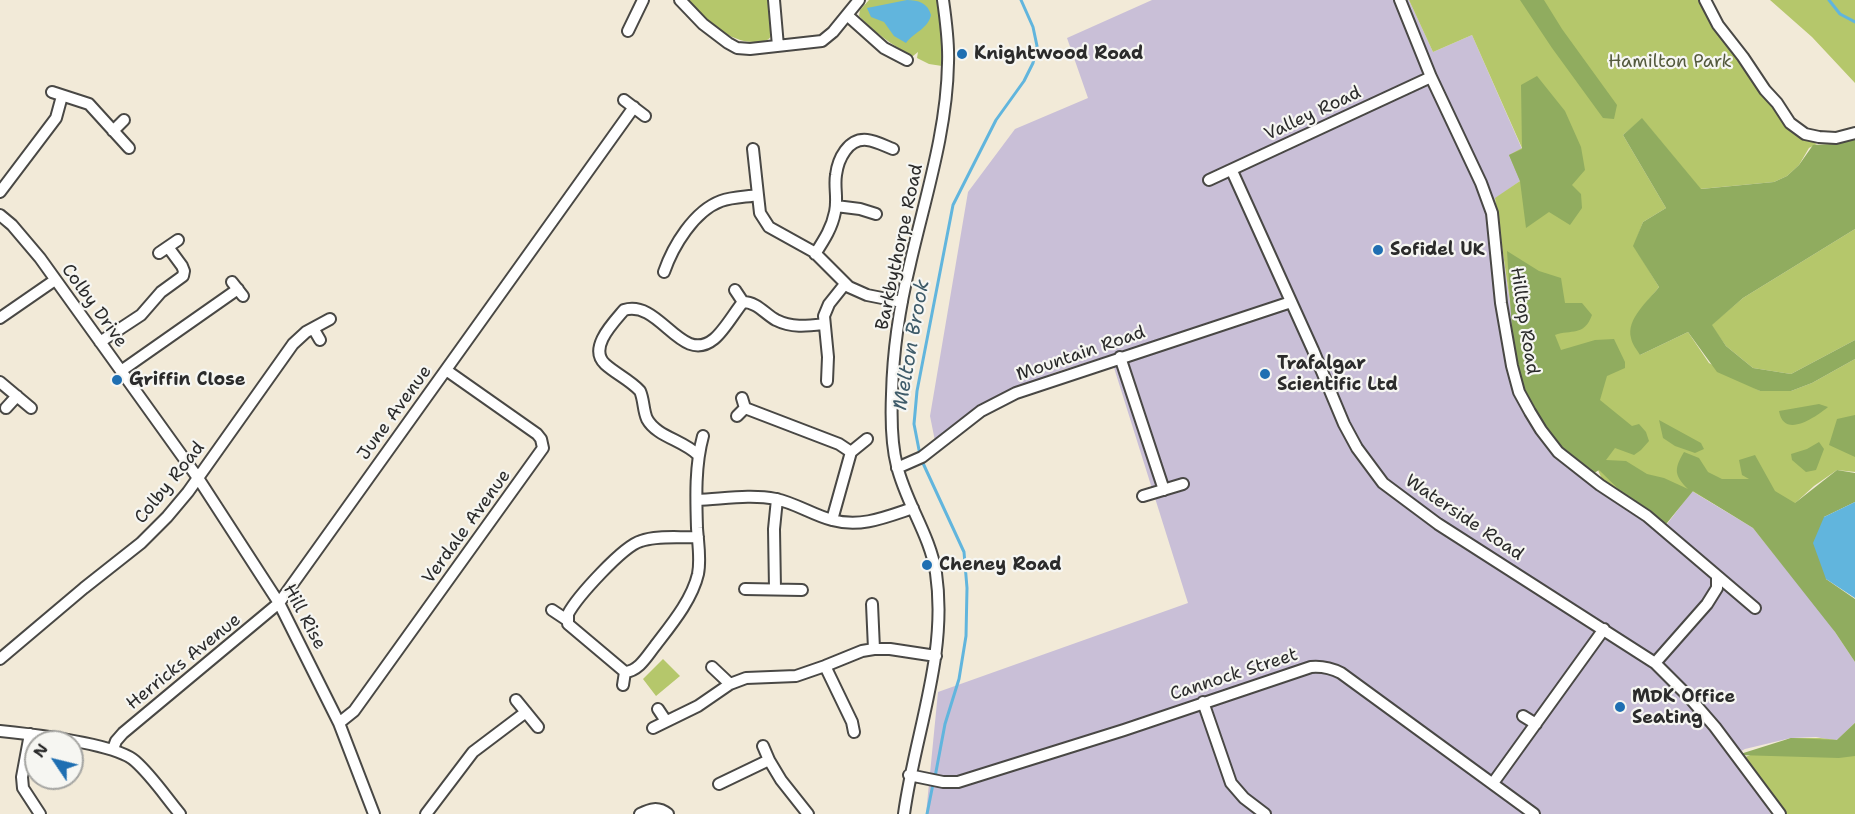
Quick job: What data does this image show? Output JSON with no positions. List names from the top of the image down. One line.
{"streets":{"street":["Valley Road","Barkbythorpe Road","Colby Drive","Hilltop Road","Mountain Road","June Avenue","Colby Road","Waterside Road","Verdale Avenue","Hill Rise","Herricks Avenue","Cannock Street"]},"crossings":[["Valley Road","Hilltop Road"],["Valley Road","Waterside Road"],["Barkbythorpe Road","Mountain Road"],["Barkbythorpe Road","Cannock Street"],["Colby Drive","Hill Rise"],["Mountain Road","Waterside Road"],["June Avenue","Verdale Avenue"],["June Avenue","Hill Rise"],["June Avenue","Herricks Avenue"],["Colby Road","Hill Rise"],["Verdale Avenue","Hill Rise"],["Hill Rise","Herricks Avenue"]],"water":["Melton Brook"],"parks":["Hamilton Park"],"places":["Knightwood Road","Sofidel UK","Trafalgar Scientific Ltd","Griffin Close","Cheney Road","MDK Office Seating"],"north":"top left"}
